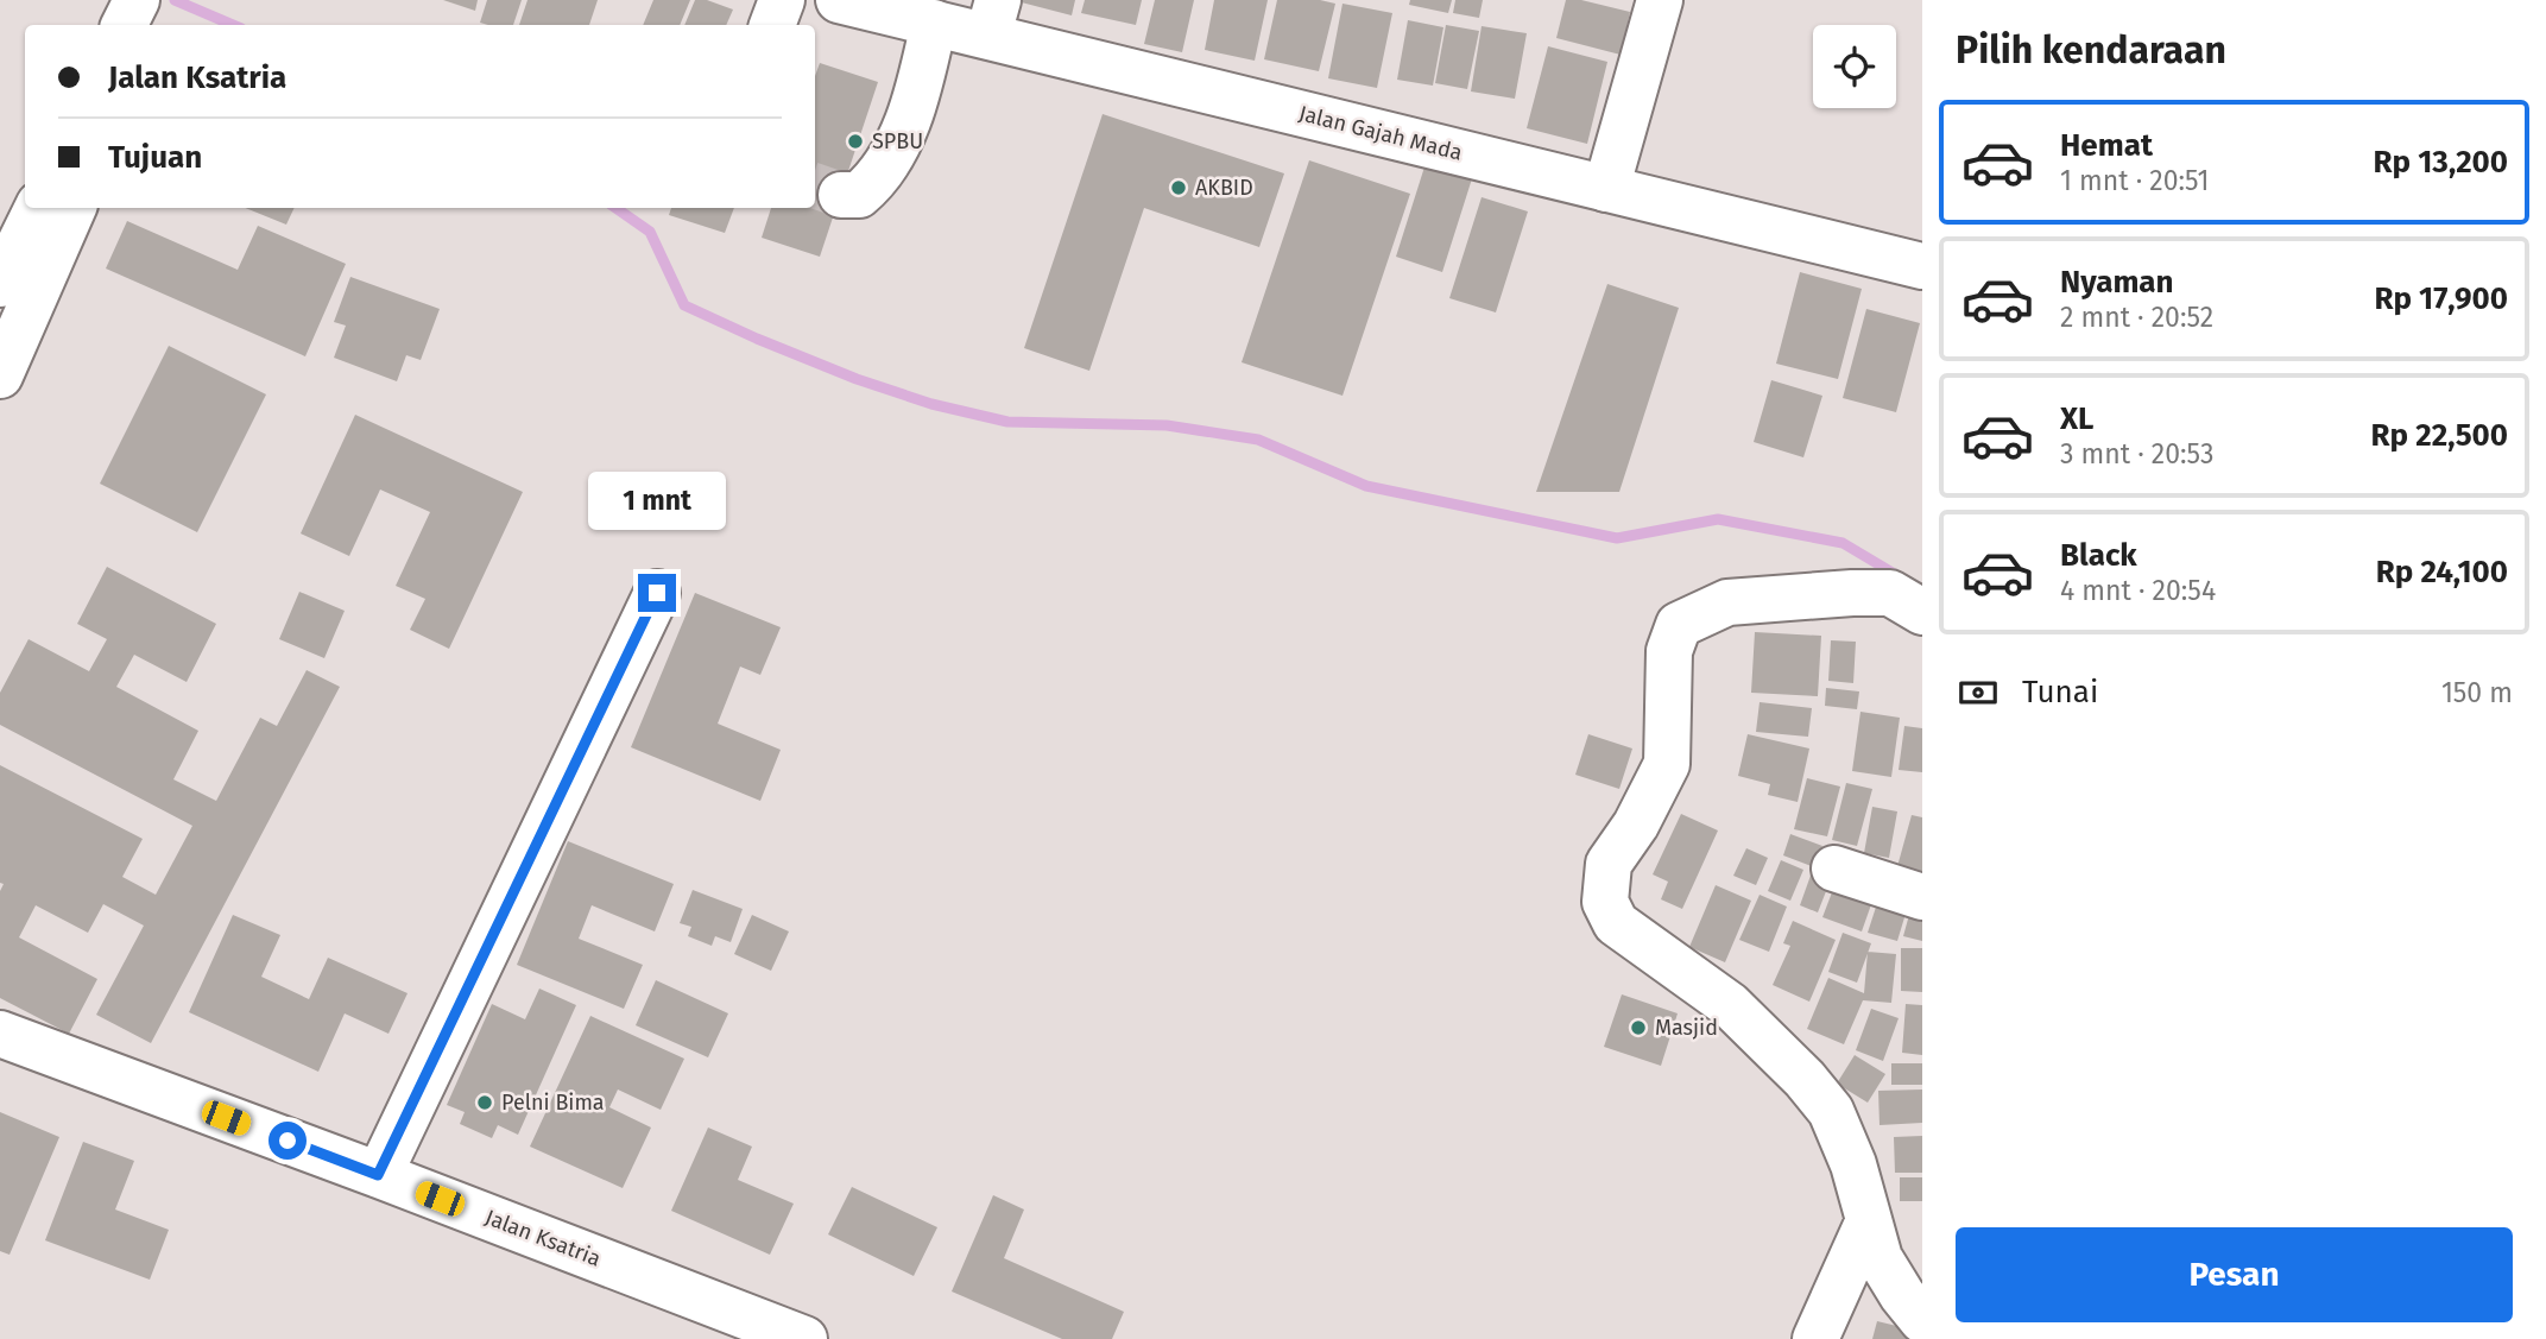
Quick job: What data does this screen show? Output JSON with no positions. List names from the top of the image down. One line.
{"streets":{"street":["Jalan Gajah Mada","Jalan Ksatria"]},"places":["SPBU","AKBID","Masjid","Pelni Bima"],"page":{"heading":"Pilih kendaraan","banner":["Jalan Ksatria","Tujuan"],"list":[{"name":"Hemat","note":"1 mnt · 20:51","value":"Rp 13,200"},{"name":"Nyaman","note":"2 mnt · 20:52","value":"Rp 17,900"},{"name":"XL","note":"3 mnt · 20:53","value":"Rp 22,500"},{"name":"Black","note":"4 mnt · 20:54","value":"Rp 24,100"}],"bubble":"1 mnt","pay":["Tunai","150 m"],"buttons":"Pesan"}}
